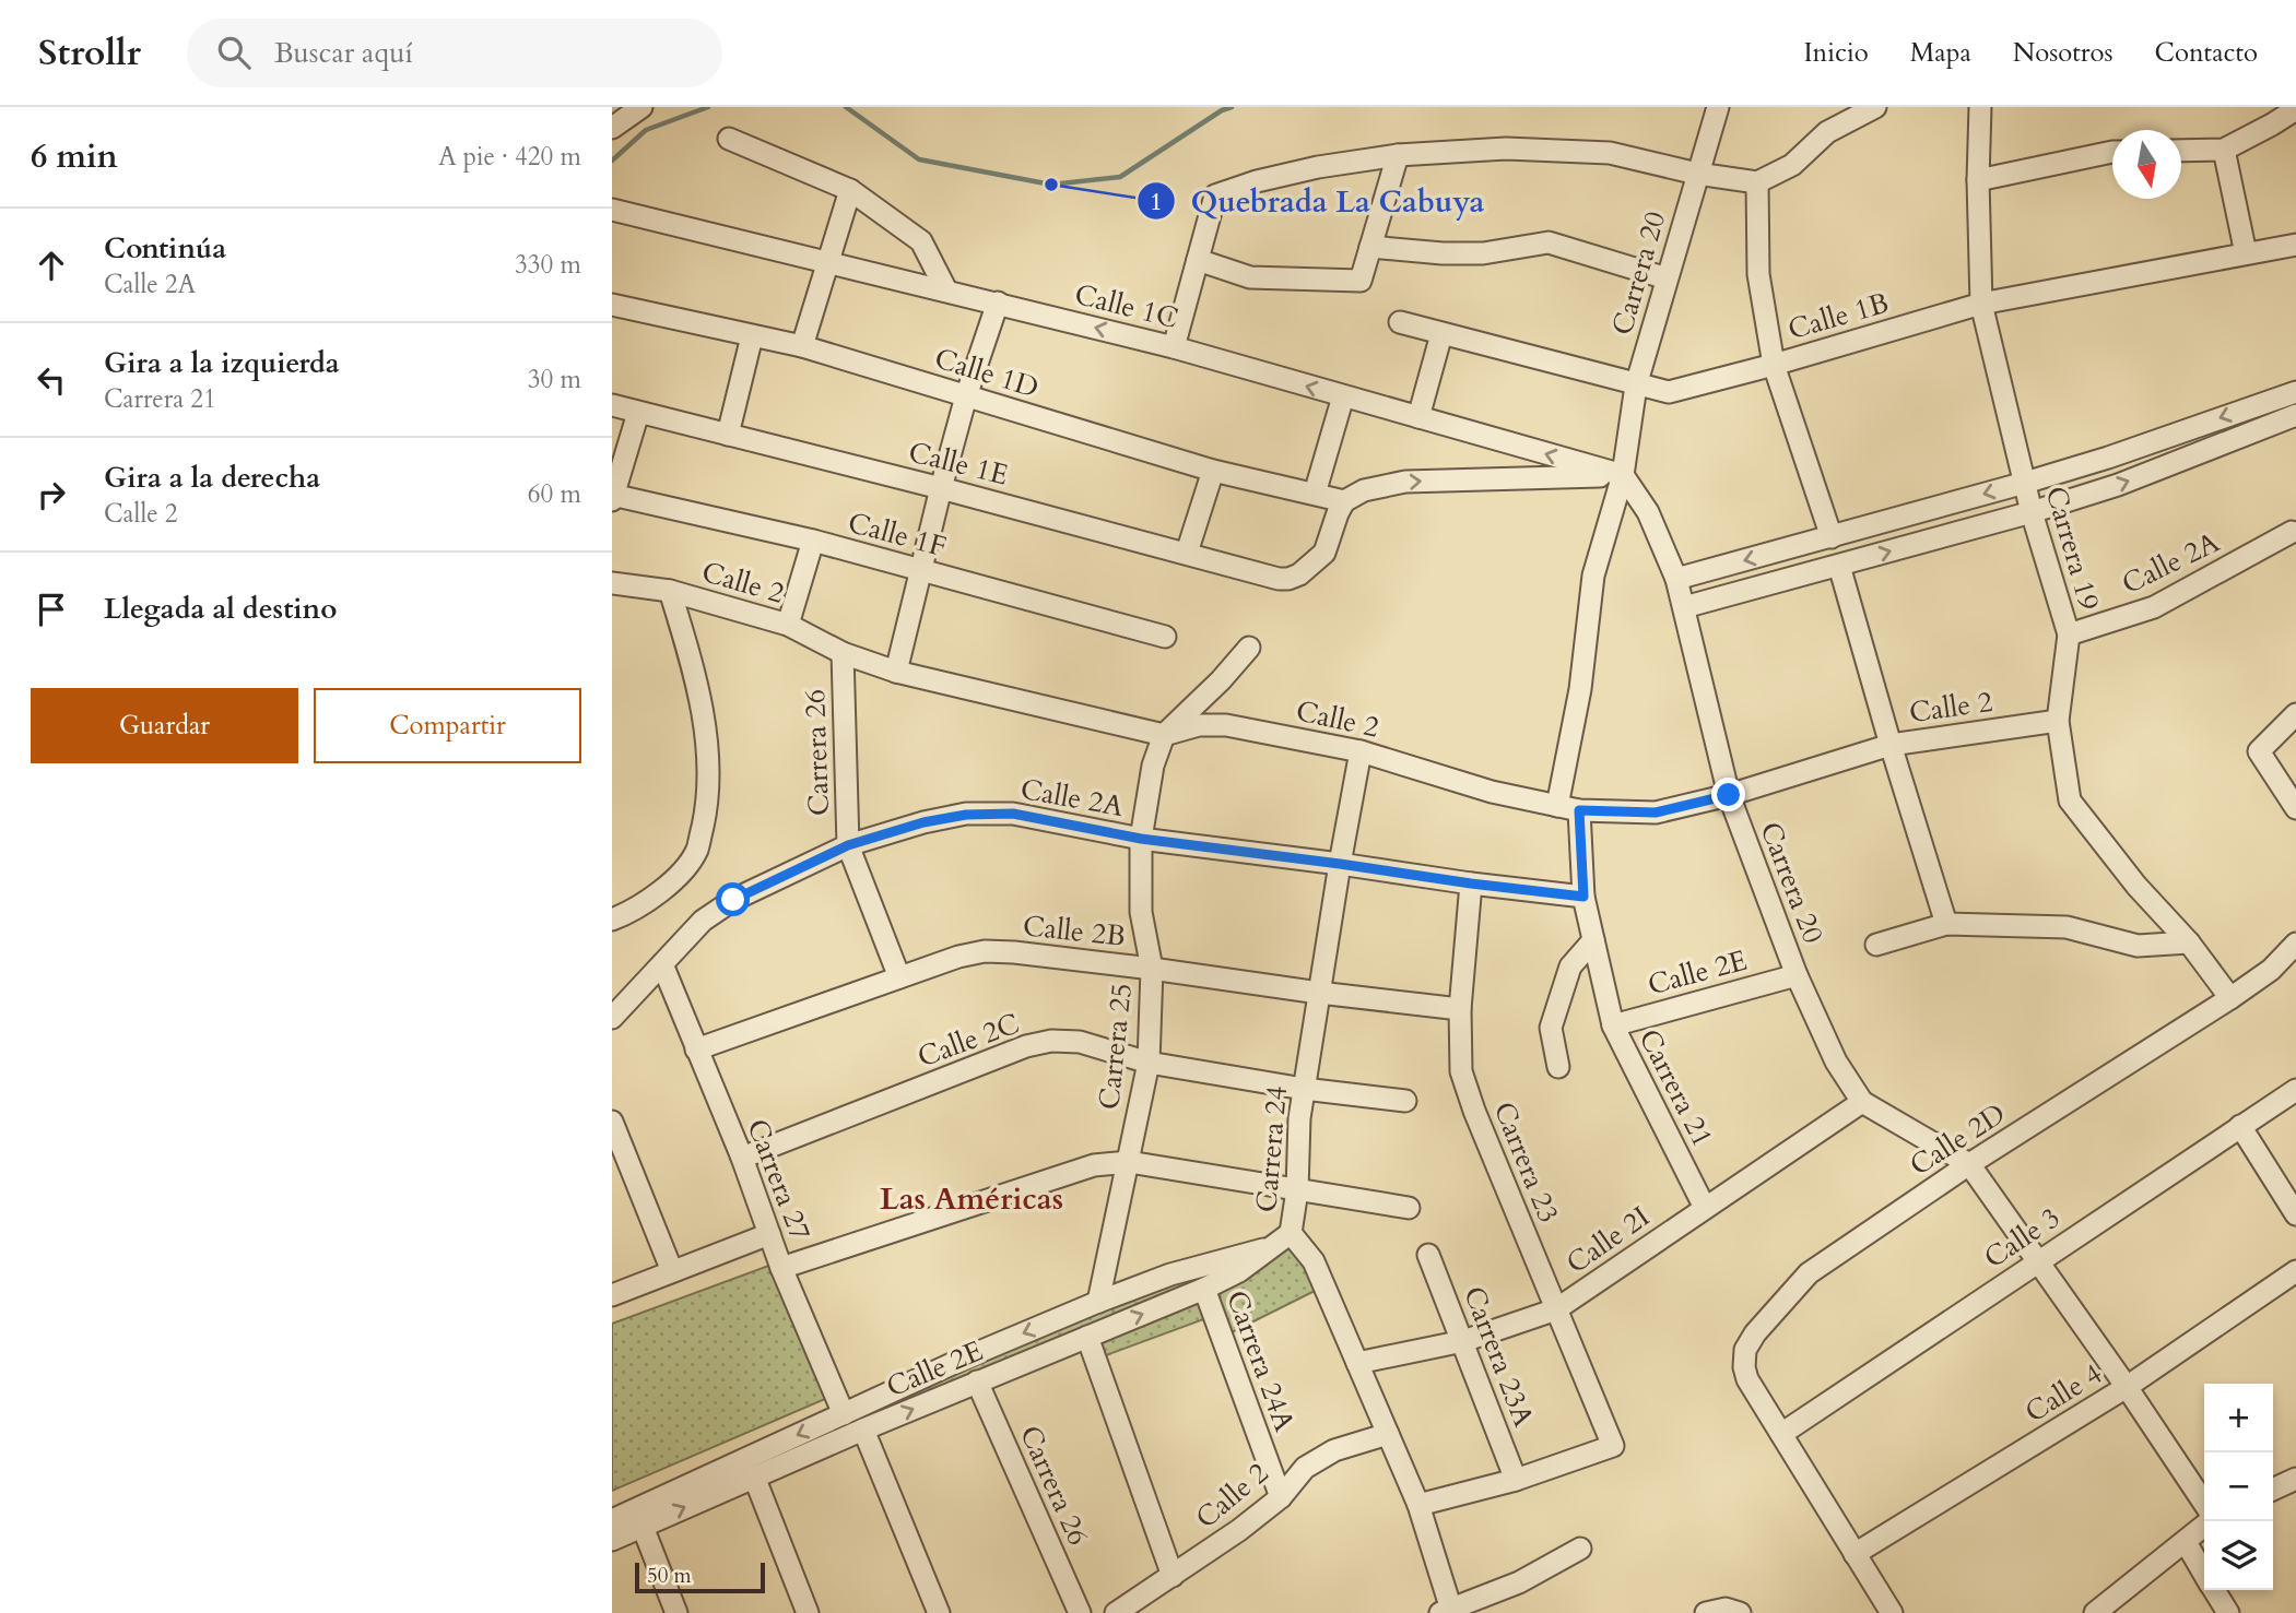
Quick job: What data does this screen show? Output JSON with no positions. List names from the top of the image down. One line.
{"streets":{"street":["Carrera 20","Calle 1C","Calle 1B","Calle 1D","Calle 1E","Calle 1F","Carrera 19","Calle 2A","Calle 2","Carrera 26","Calle 2B","Calle 2E","Calle 2C","Carrera 25","Carrera 21","Calle 2D","Carrera 24","Carrera 23","Carrera 27","Calle 3","Calle 2I","Carrera 23A","Carrera 24A","Calle 4"]},"crossings":[["Carrera 20","Calle 1C"],["Carrera 20","Calle 1B"],["Carrera 20","Calle 2"],["Carrera 20","Calle 2E"],["Carrera 20","Calle 2D"],["Carrera 20","Calle 3"],["Carrera 20","Calle 2I"],["Carrera 20","Calle 4"],["Calle 1B","Carrera 19"],["Calle 1D","Calle 1E"],["Carrera 19","Calle 2A"],["Carrera 19","Calle 2"],["Carrera 19","Calle 2D"],["Calle 2A","Carrera 26"],["Calle 2A","Carrera 25"],["Calle 2A","Carrera 21"],["Calle 2A","Carrera 24"],["Calle 2A","Carrera 23"],["Calle 2A","Carrera 27"],["Calle 2","Carrera 26"],["Calle 2","Carrera 25"],["Calle 2","Carrera 21"],["Calle 2","Carrera 24"],["Calle 2","Carrera 24A"],["Carrera 26","Calle 2B"],["Carrera 26","Calle 2E"],["Calle 2B","Carrera 25"],["Calle 2B","Carrera 24"],["Calle 2B","Carrera 23"],["Calle 2B","Carrera 27"],["Calle 2E","Carrera 25"],["Calle 2E","Carrera 21"],["Calle 2E","Carrera 24"],["Calle 2E","Carrera 27"],["Calle 2E","Carrera 24A"],["Calle 2C","Carrera 25"],["Calle 2C","Carrera 24"],["Calle 2C","Carrera 27"],["Carrera 21","Calle 2I"],["Calle 2D","Calle 3"],["Calle 2D","Calle 4"],["Carrera 24","Calle 2I"],["Carrera 23","Calle 2I"],["Carrera 23","Carrera 23A"],["Calle 2I","Carrera 23A"]],"districts":["Las Américas"],"places":["Quebrada La Cabuya"],"scale_bar":"50 m","north":"bottom","page":{"header":"Strollr","search":"Buscar aquí","nav":["Inicio","Mapa","Nosotros","Contacto"],"heading":["6 min","A pie · 420 m"],"list":[["Continúa","Calle 2A","330 m"],["Gira a la izquierda","Carrera 21","30 m"],["Gira a la derecha","Calle 2","60 m"],"Llegada al destino"],"buttons":["Guardar","Compartir"],"map_buttons":["+","−"],"scale":"50 m"}}
